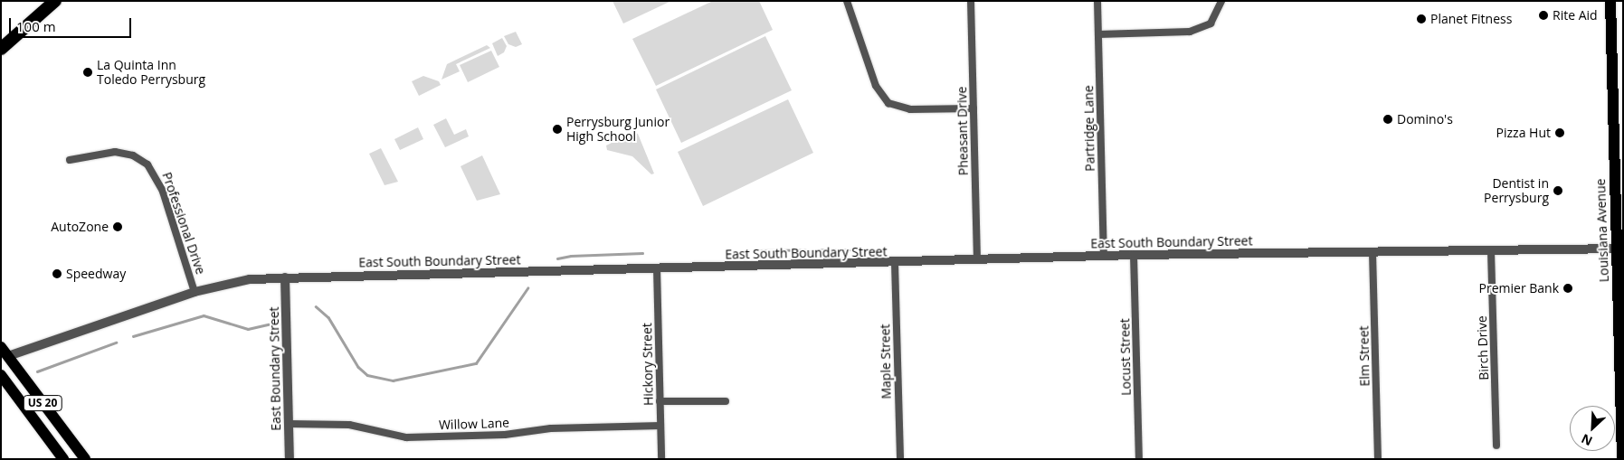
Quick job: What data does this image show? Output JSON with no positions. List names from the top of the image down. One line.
{"streets":{"main road":["Louisiana Avenue","US 20"],"street":["Partridge Lane","Pheasant Drive","Professional Drive","East South Boundary Street","Birch Drive","Elm Street","Locust Street","Maple Street","Hickory Street","East Boundary Street","Willow Lane"]},"crossings":[["Partridge Lane","East South Boundary Street"],["Pheasant Drive","East South Boundary Street"],["Professional Drive","East South Boundary Street"],["Louisiana Avenue","East South Boundary Street"],["East South Boundary Street","Birch Drive"],["East South Boundary Street","Elm Street"],["East South Boundary Street","Locust Street"],["East South Boundary Street","Maple Street"],["East South Boundary Street","Hickory Street"],["East South Boundary Street","East Boundary Street"],["East South Boundary Street","US 20"],["Hickory Street","Willow Lane"],["East Boundary Street","Willow Lane"]],"places":["Rite Aid","Planet Fitness","La Quinta Inn Toledo Perrysburg","Domino's","Perrysburg Junior High School","Pizza Hut","Dentist in Perrysburg","AutoZone","Speedway","Premier Bank"],"scale_bar":"100 m","north":"bottom left"}
